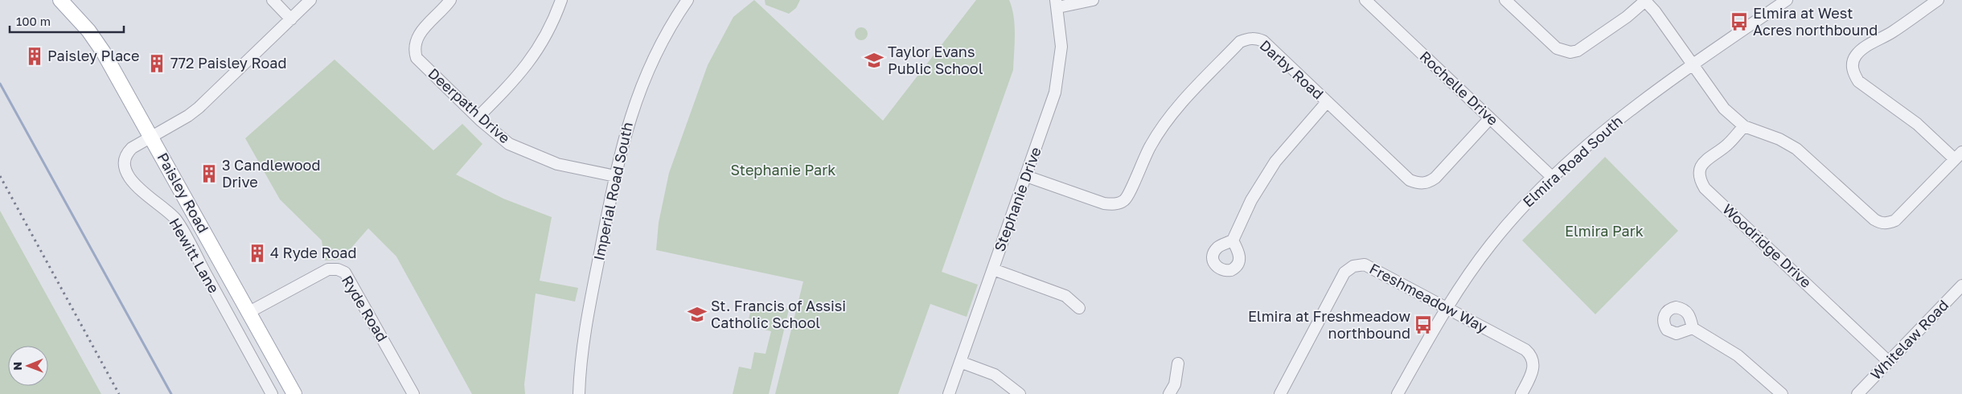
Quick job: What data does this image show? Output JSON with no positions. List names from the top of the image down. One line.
{"streets":{"main road":["Paisley Road"],"street":["Darby Road","Rochelle Drive","Deerpath Drive","Elmira Road South","Imperial Road South","Stephanie Drive","Woodridge Drive","Hewitt Lane","Freshmeadow Way","Ryde Road","Whitelaw Road"]},"crossings":[["Darby Road","Rochelle Drive"],["Darby Road","Stephanie Drive"],["Rochelle Drive","Elmira Road South"],["Deerpath Drive","Imperial Road South"],["Elmira Road South","Freshmeadow Way"],["Paisley Road","Hewitt Lane"],["Paisley Road","Ryde Road"],["Woodridge Drive","Whitelaw Road"]],"parks":["Stephanie Park","Elmira Park"],"places":{"bus stop":["Elmira at West Acres northbound","Elmira at Freshmeadow northbound"],"building":["Paisley Place","772 Paisley Road","3 Candlewood Drive","4 Ryde Road"],"school or university":["Taylor Evans Public School","St. Francis of Assisi Catholic School"]},"scale_bar":"100 m","north":"left"}
